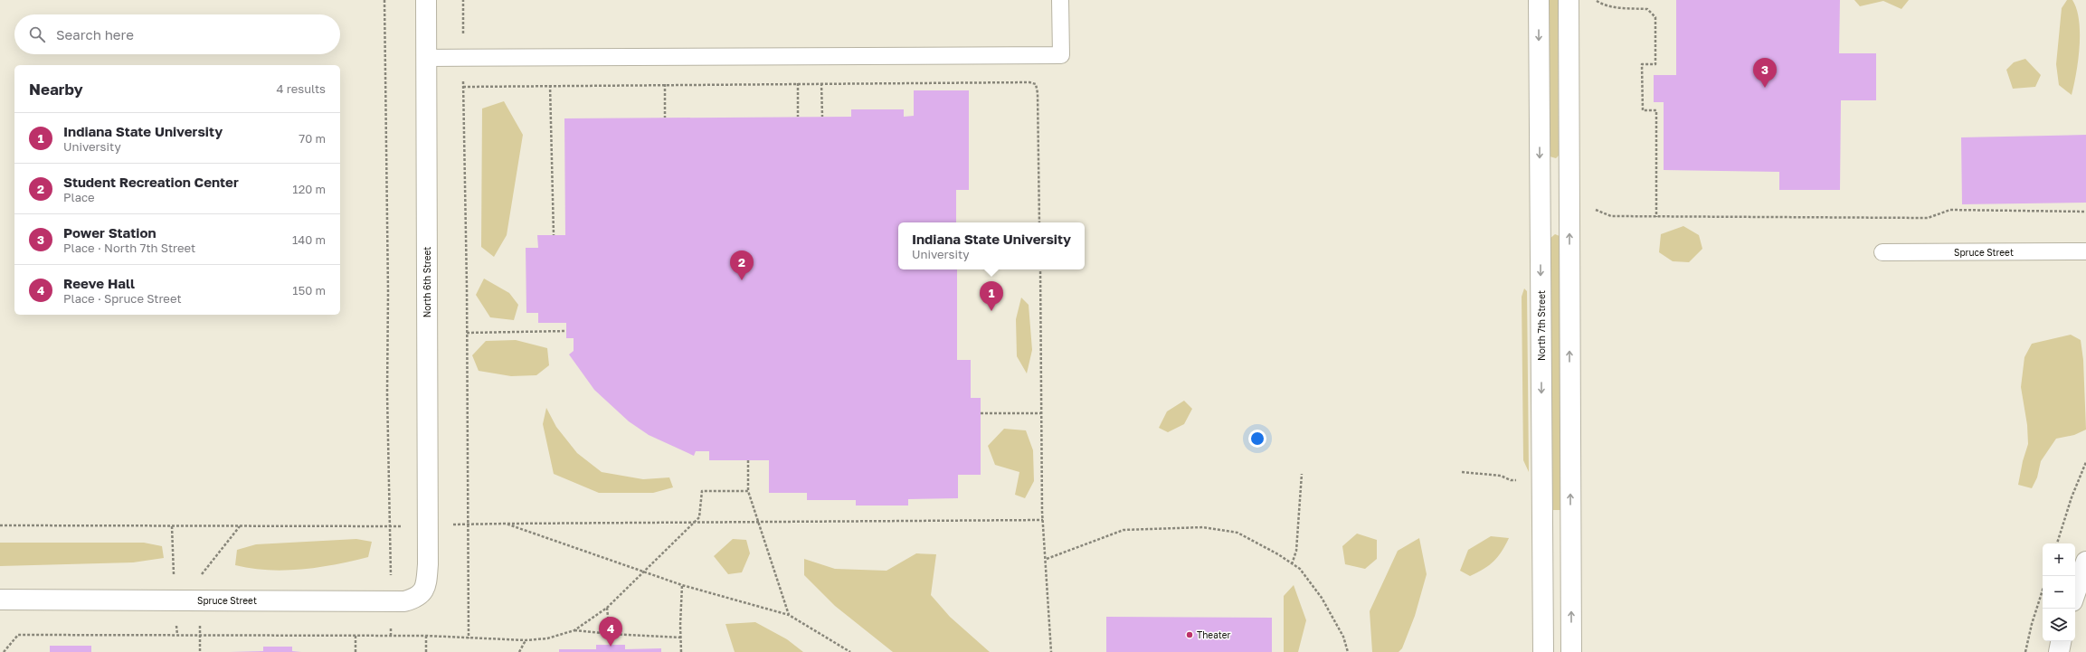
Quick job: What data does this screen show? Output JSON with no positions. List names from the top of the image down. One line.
{"streets":{"street":["Spruce Street","North 6th Street","North 7th Street"]},"crossings":[["Spruce Street","North 6th Street"]],"places":["Theater"],"page":{"search":"Search here","pins":["3","2","1","4"],"heading":["Nearby","4 results"],"list":[{"mark":"1","name":"Indiana State University","note":"University","value":"70 m"},{"mark":"2","name":"Student Recreation Center","note":"Place","value":"120 m"},{"mark":"3","name":"Power Station","note":"Place · North 7th Street","value":"140 m"},{"mark":"4","name":"Reeve Hall","note":"Place · Spruce Street","value":"150 m"}],"popup":["Indiana State University","University"],"map_buttons":["+","−"]}}
